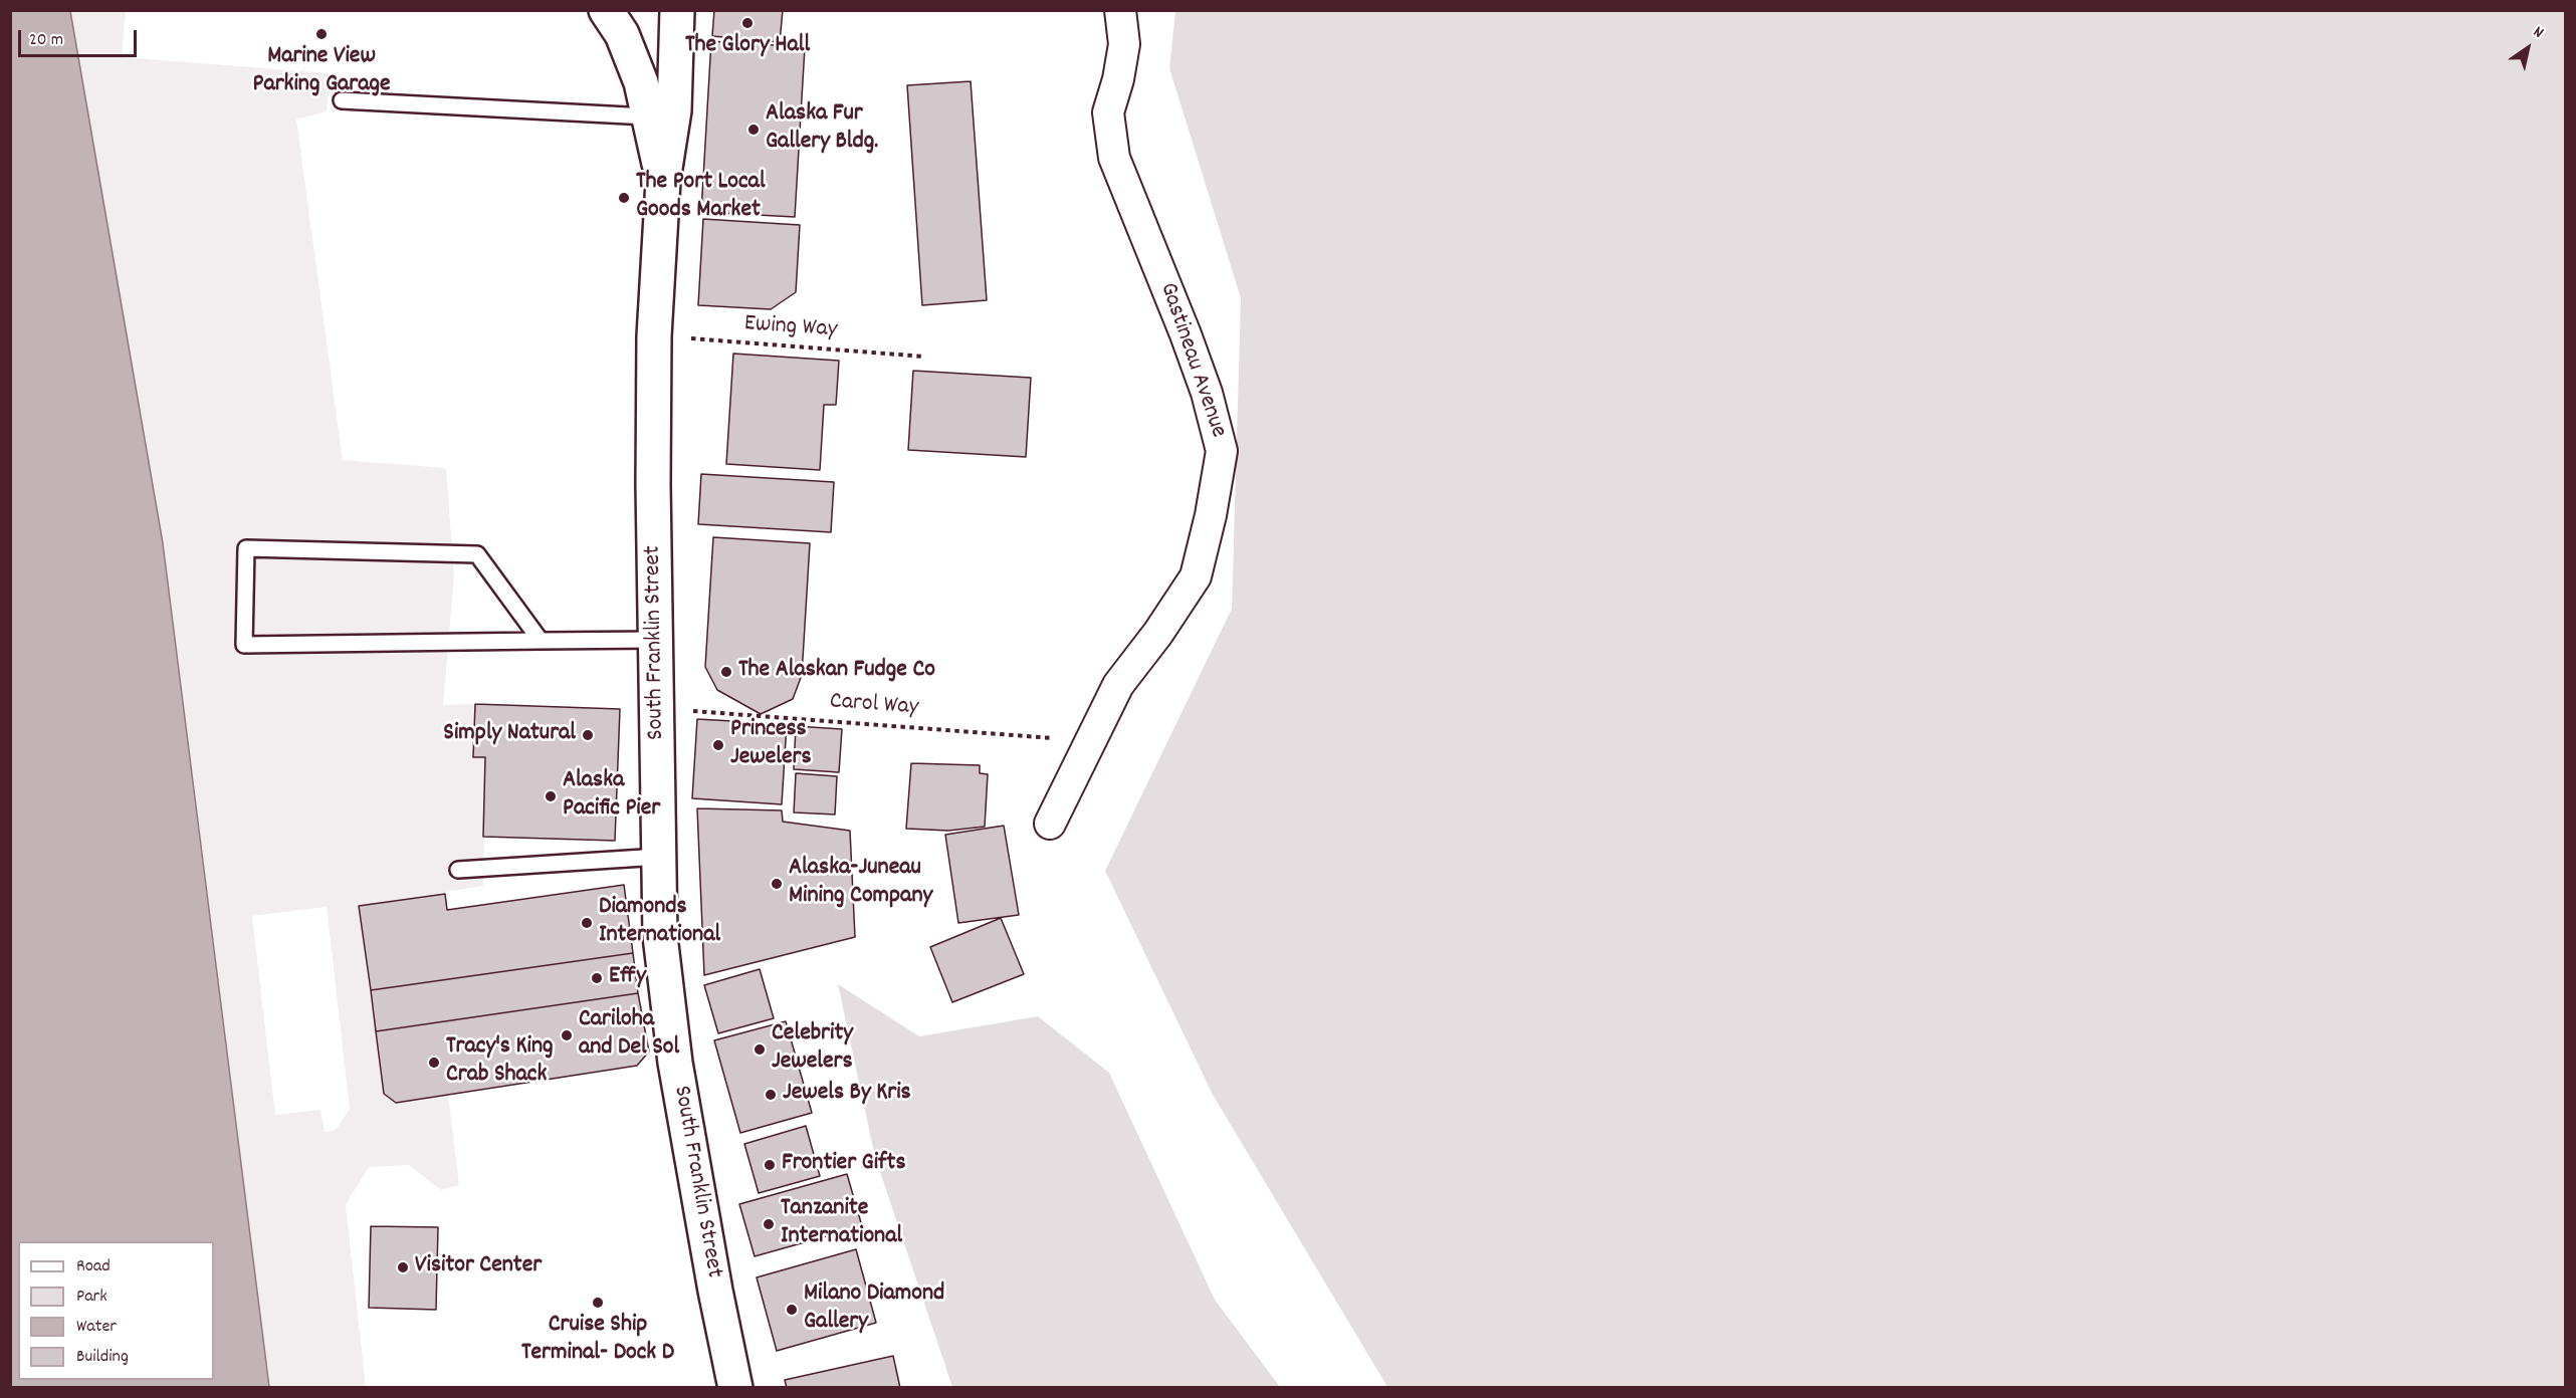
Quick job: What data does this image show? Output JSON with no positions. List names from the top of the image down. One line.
{"streets":{"main road":["South Franklin Street"],"street":["Gastineau Avenue"],"path":["Ewing Way","Carol Way"]},"crossings":[["Ewing Way","South Franklin Street"],["Gastineau Avenue","Carol Way"],["South Franklin Street","Carol Way"]],"places":["The Glory Hall","Marine View Parking Garage","Alaska Fur Gallery Bldg.","The Port Local Goods Market","The Alaskan Fudge Co","Simply Natural","Princess Jewelers","Alaska Pacific Pier","Alaska-Juneau Mining Company","Diamonds International","Effy","Cariloha and Del Sol","Celebrity Jewelers","Tracy's King Crab Shack","Jewels By Kris","Frontier Gifts","Tanzanite International","Visitor Center","Cruise Ship Terminal- Dock D","Milano Diamond Gallery"],"legend":["Road","Park","Water","Building"],"scale_bar":"20 m","north":"top right"}
